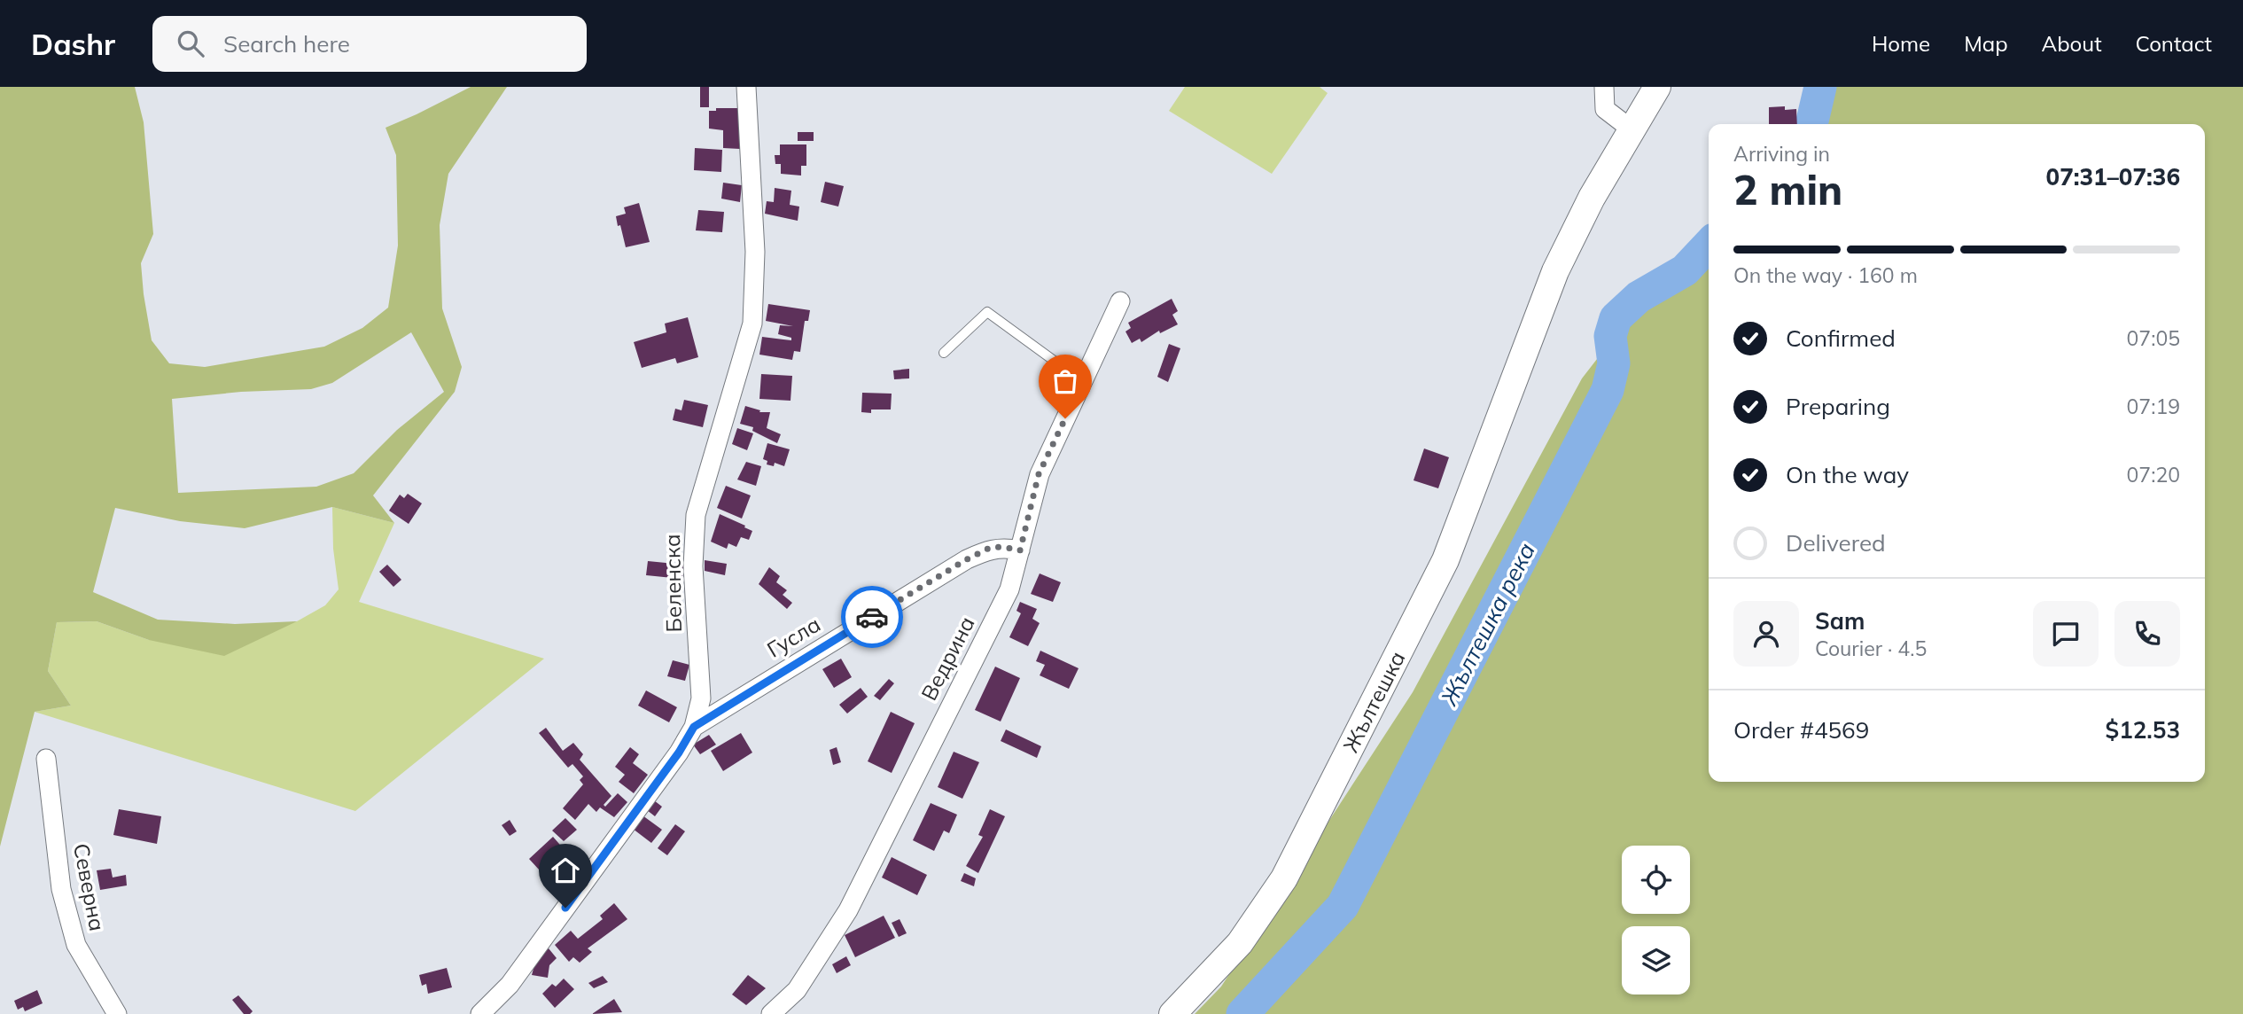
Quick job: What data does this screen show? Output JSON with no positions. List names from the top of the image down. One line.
{"streets":{"main road":["Жълтешка"],"street":["Беленска","Гусла","Ведрина","Северна"]},"crossings":[["Беленска","Гусла"],["Гусла","Ведрина"]],"water":["Жълтешка река"],"page":{"header":"Dashr","search":"Search here","nav":["Home","Map","About","Contact"],"heading":["2 min","Arriving in","07:31–07:36"],"panel":["Sam","Courier · 4.5","Order #4569","$12.53"],"bar":"On the way · 160 m","list":[["Confirmed","07:05"],["Preparing","07:19"],["On the way","07:20"],"Delivered"]}}
